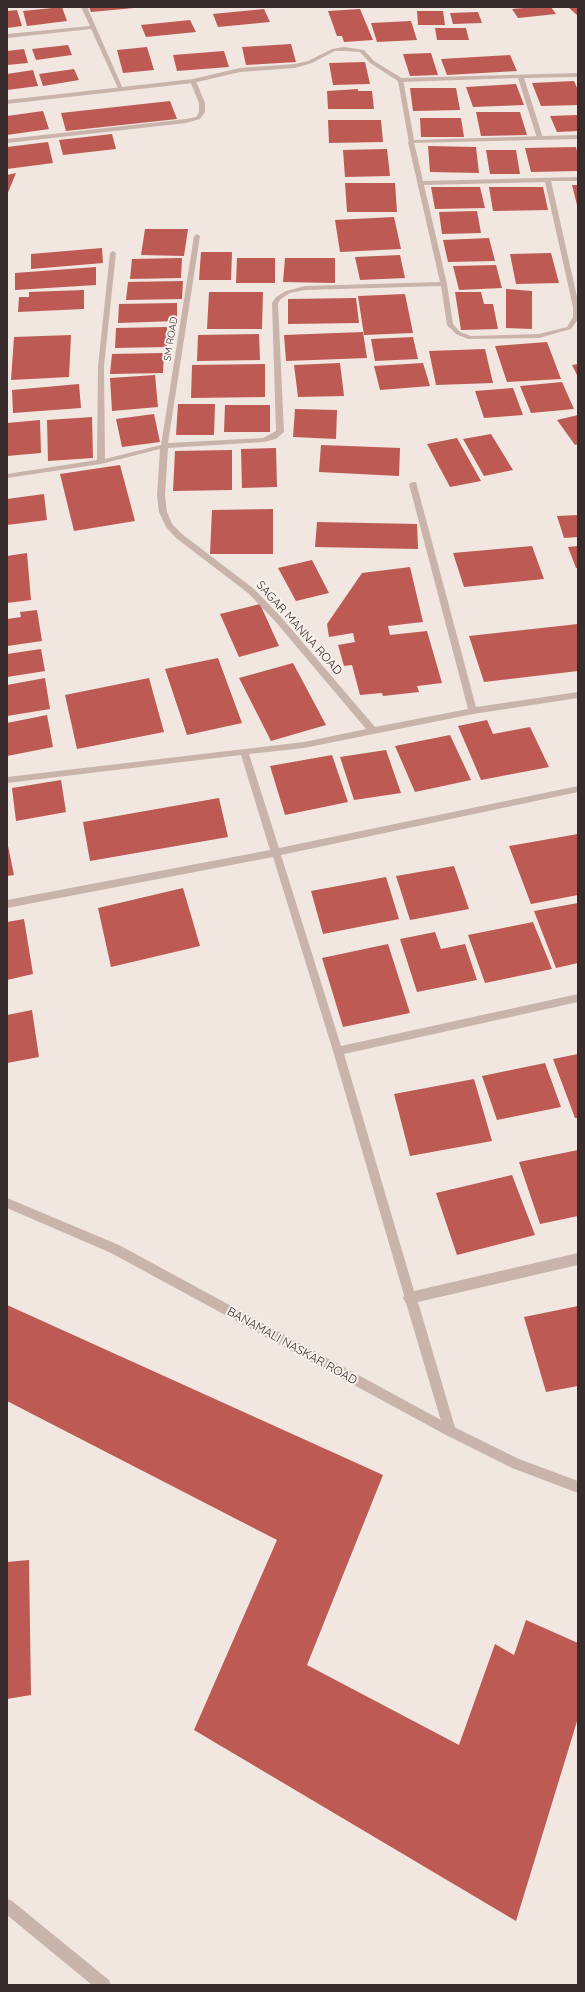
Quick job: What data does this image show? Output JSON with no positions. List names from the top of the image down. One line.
{"streets":{"street":["SM ROAD","SAGAR MANNA ROAD","BANAMALI NASKAR ROAD"]},"crossings":[["SM ROAD","SAGAR MANNA ROAD"]]}
